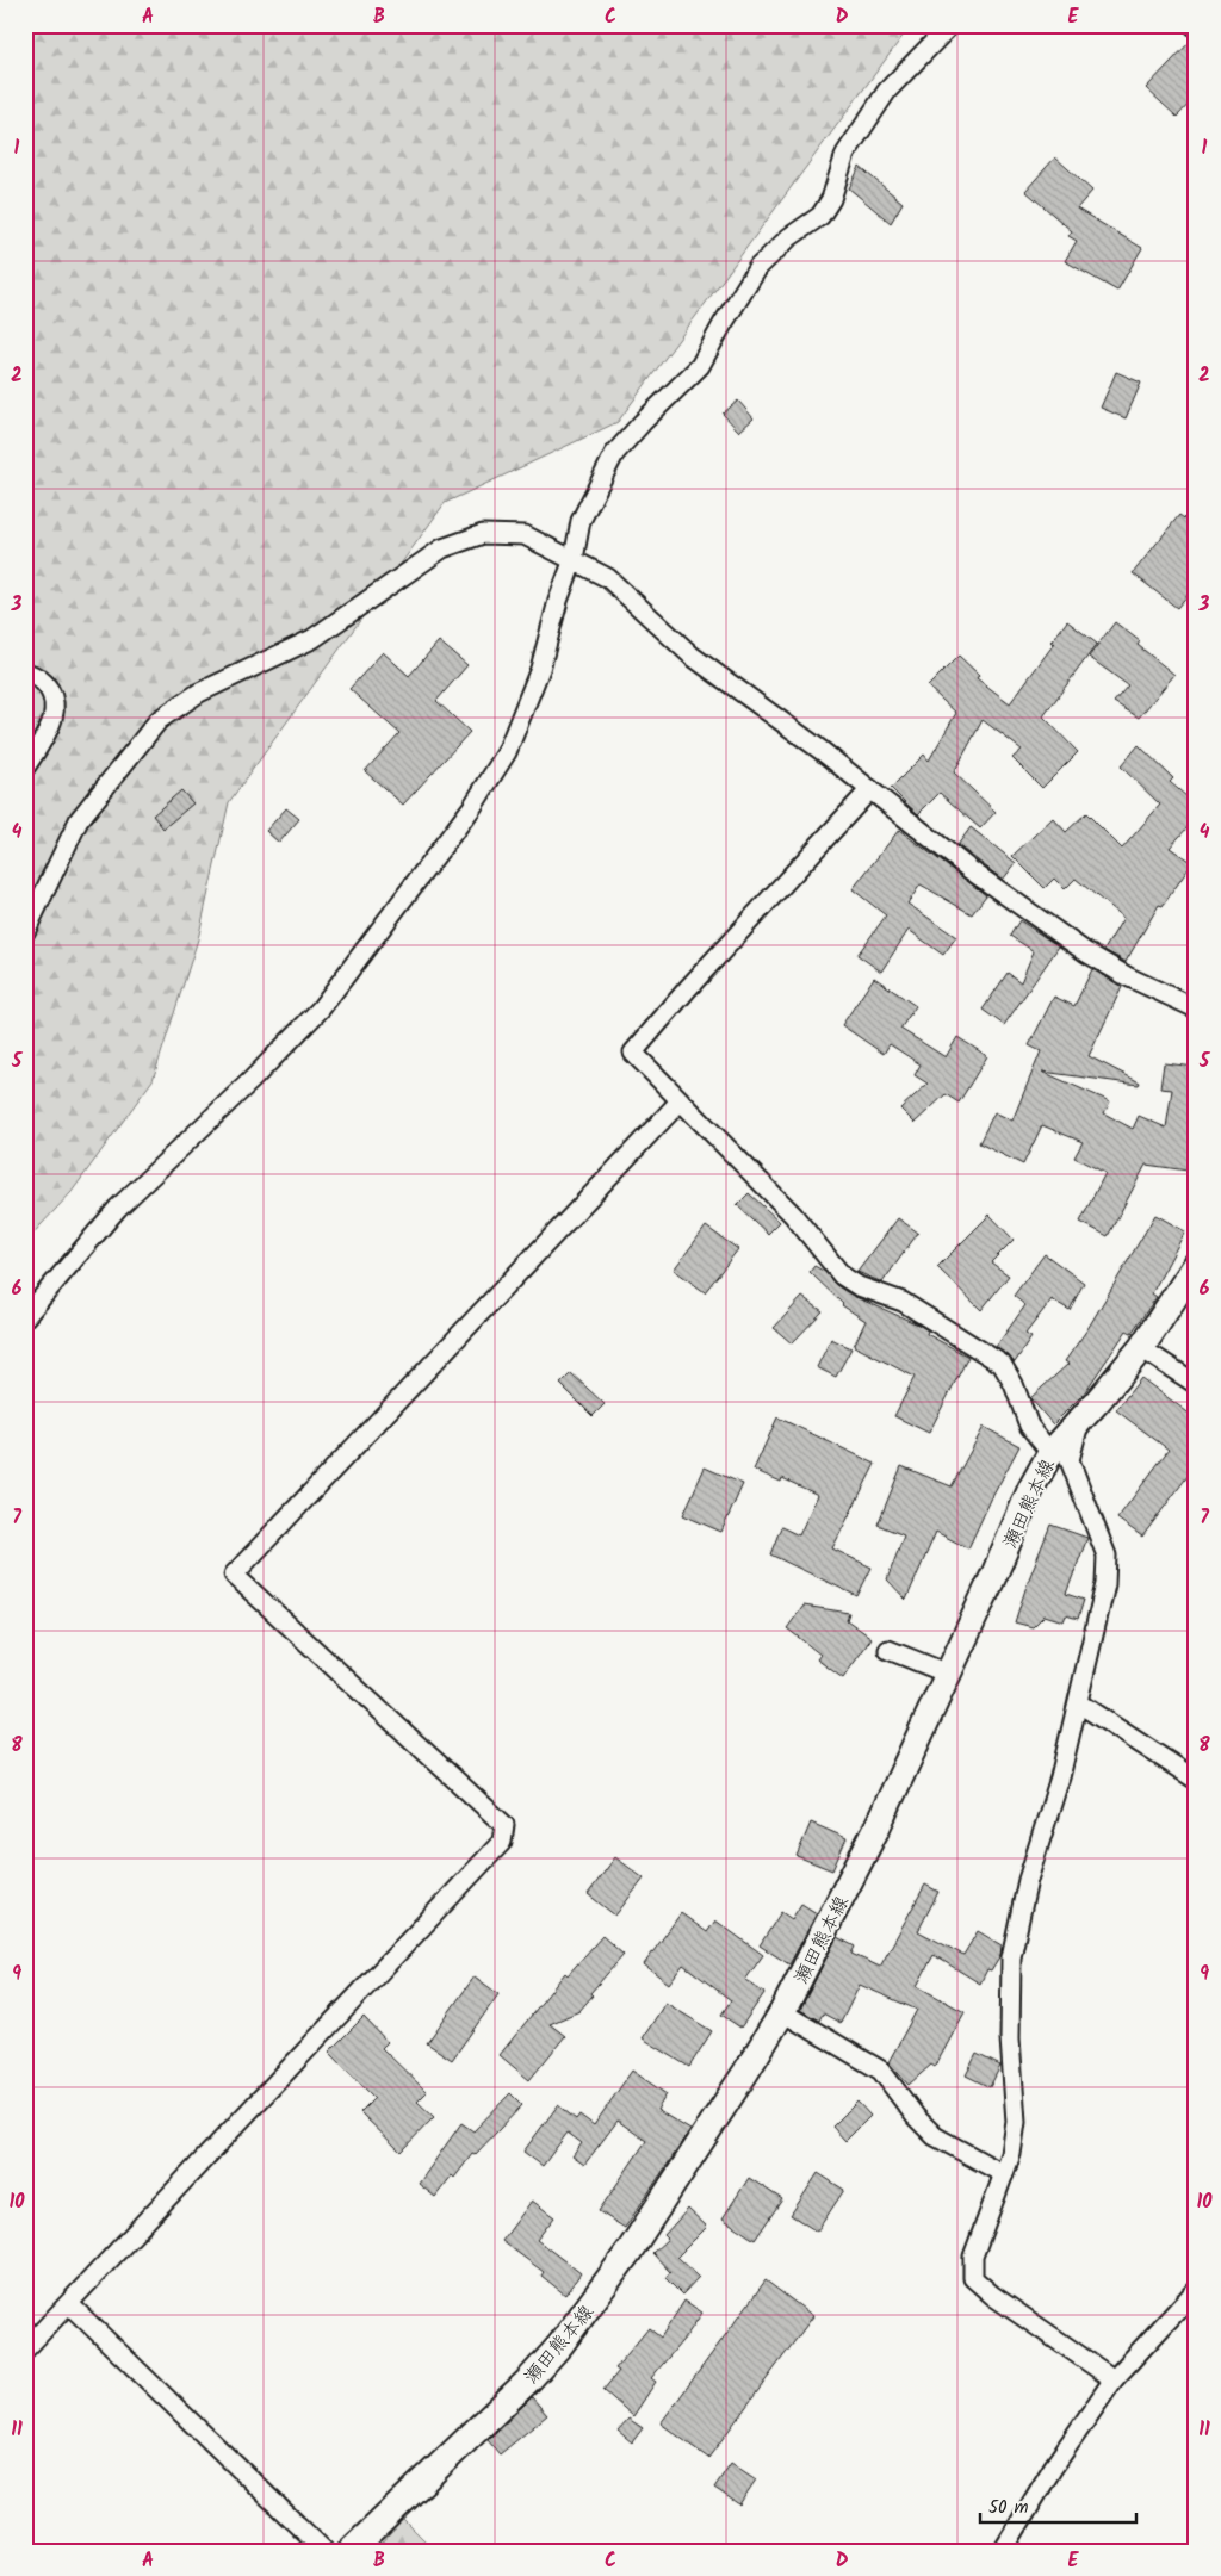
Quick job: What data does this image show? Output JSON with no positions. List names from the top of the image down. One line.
{"streets":{"main road":["瀬田熊本線"]},"scale_bar":"50 m","grid":{"columns":["A","B","C","D","E"],"rows":["1","2","3","4","5","6","7","8","9","10","11"]}}
